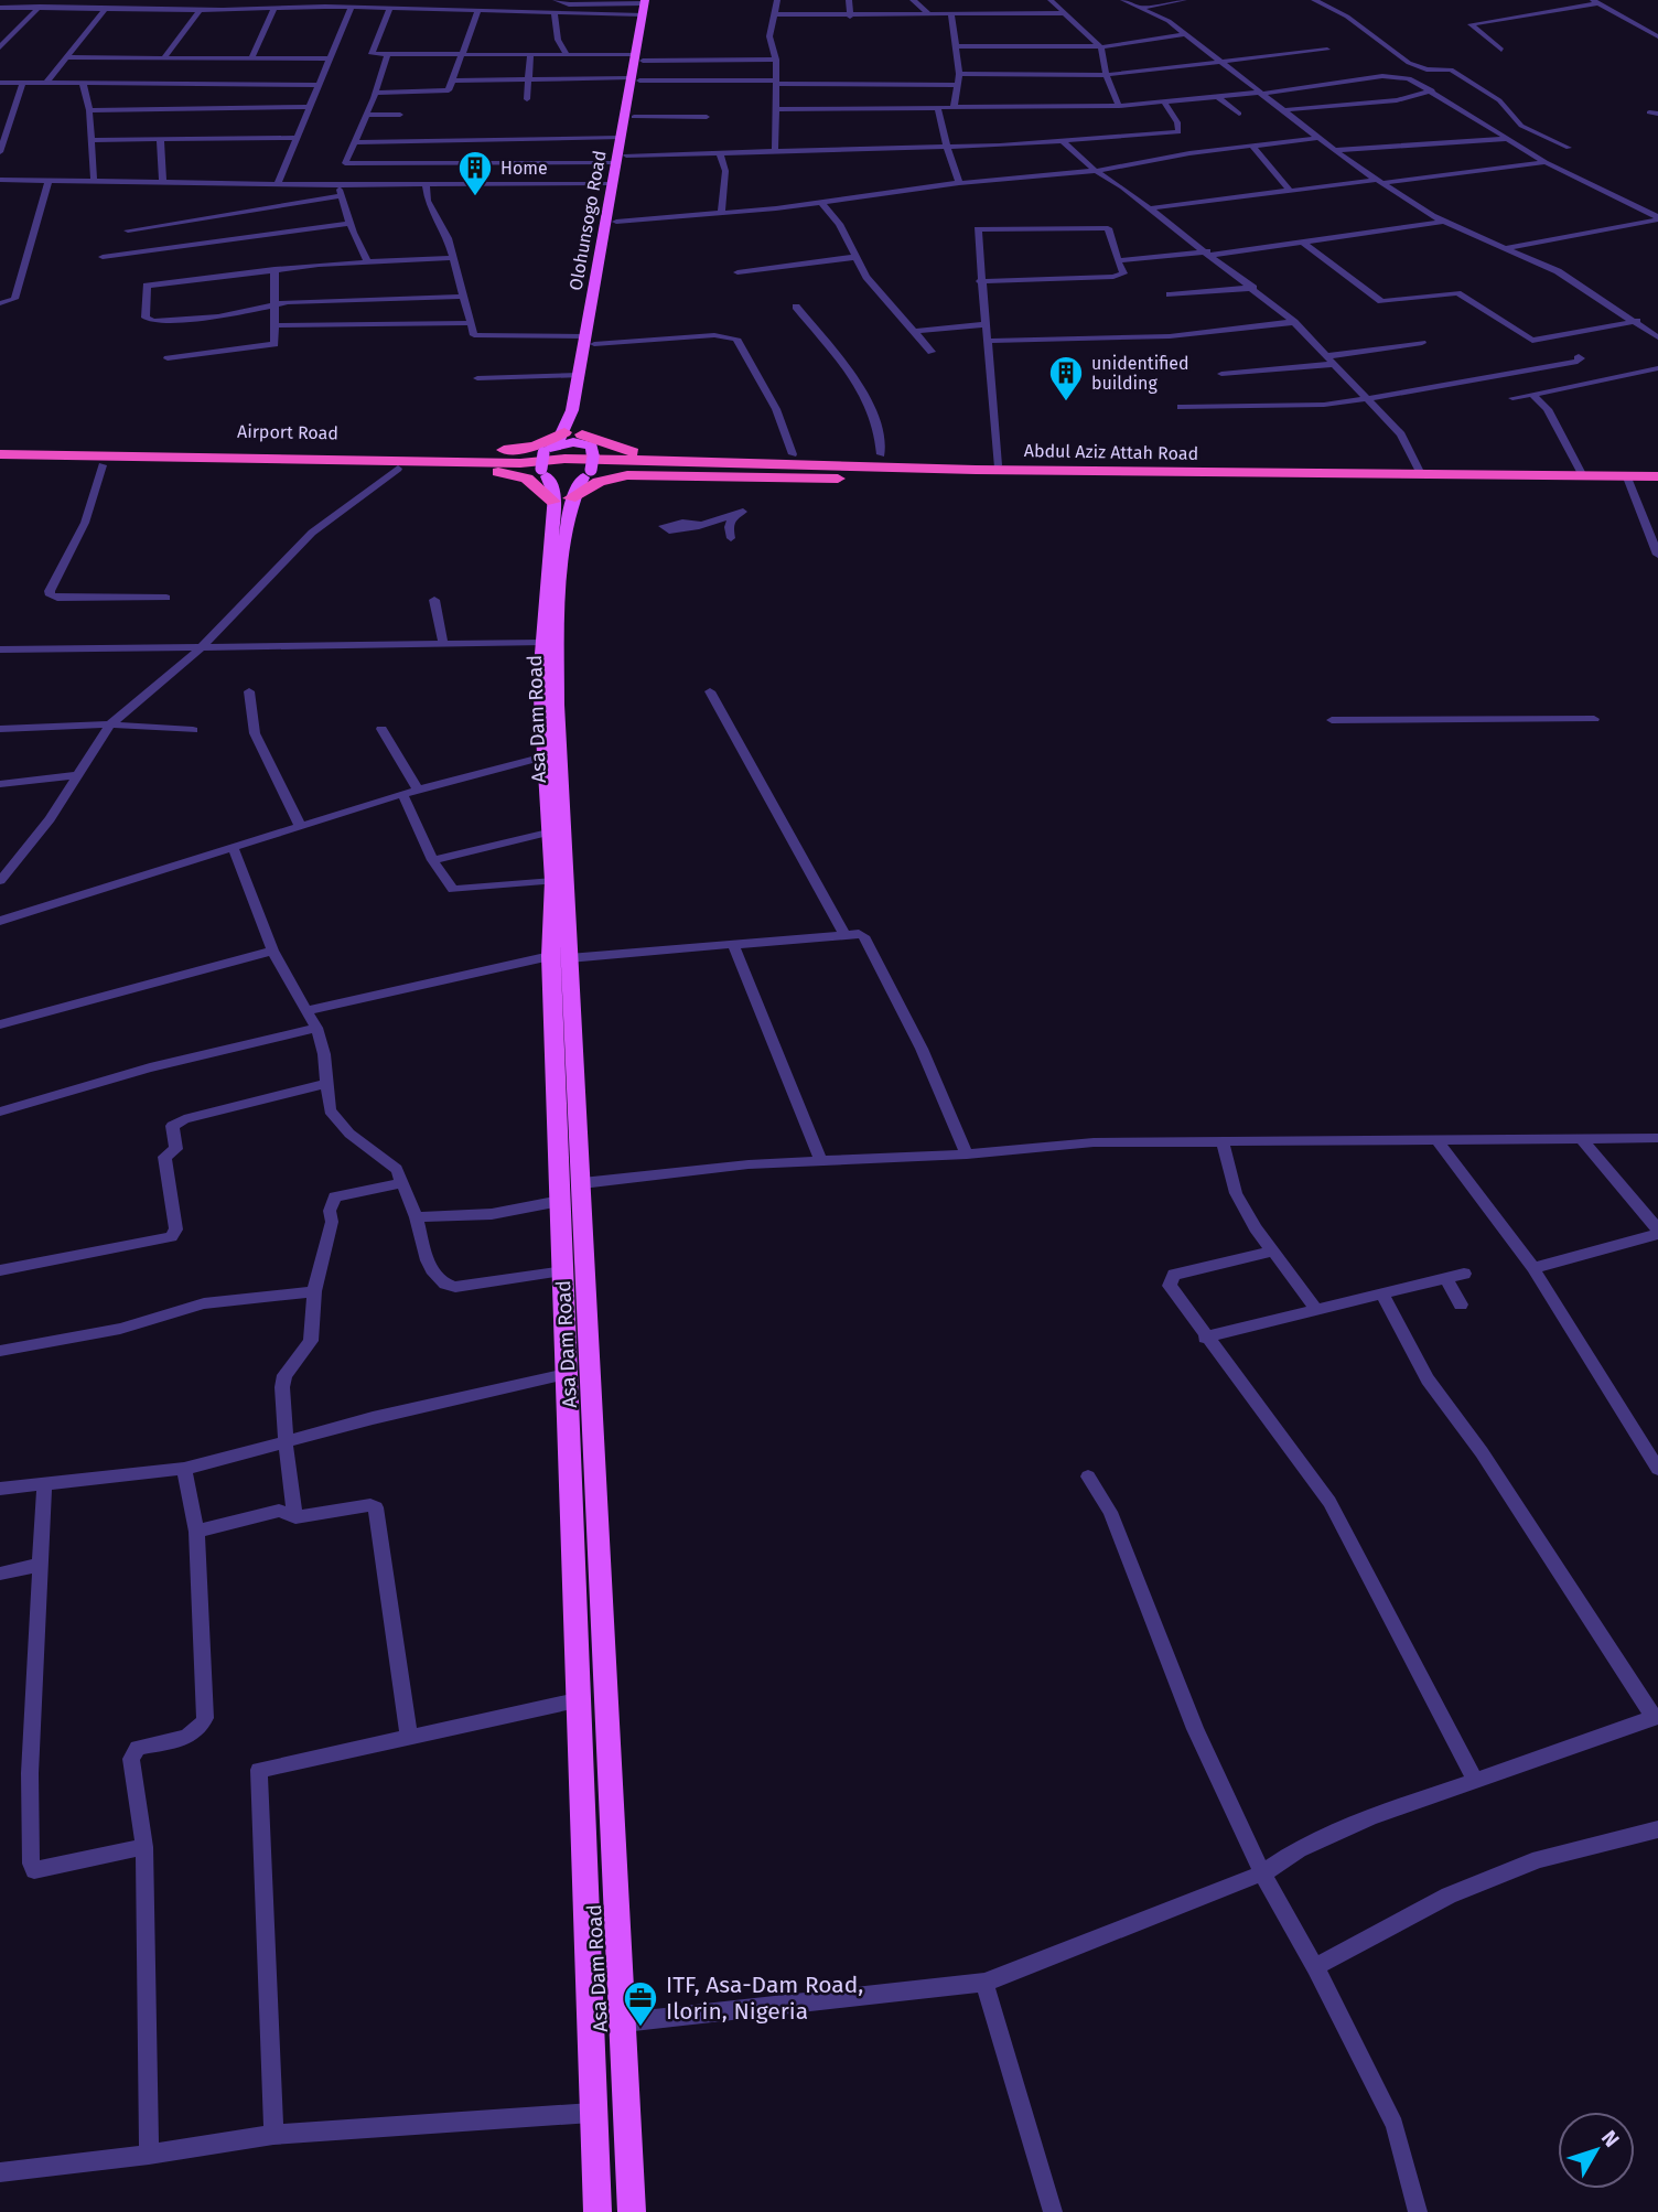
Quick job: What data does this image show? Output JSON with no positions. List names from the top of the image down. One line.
{"streets":{"highway":["Airport Road","Abdul Aziz Attah Road"],"main road":["Olohunsogo Road","Asa Dam Road"]},"crossings":[["Olohunsogo Road","Airport Road"],["Olohunsogo Road","Abdul Aziz Attah Road"],["Olohunsogo Road","Asa Dam Road"],["Airport Road","Abdul Aziz Attah Road"],["Airport Road","Asa Dam Road"],["Abdul Aziz Attah Road","Asa Dam Road"]],"places":{"building":["Home","unidentified building"],"office":["ITF, Asa-Dam Road, Ilorin, Nigeria"]},"north":"top right"}
